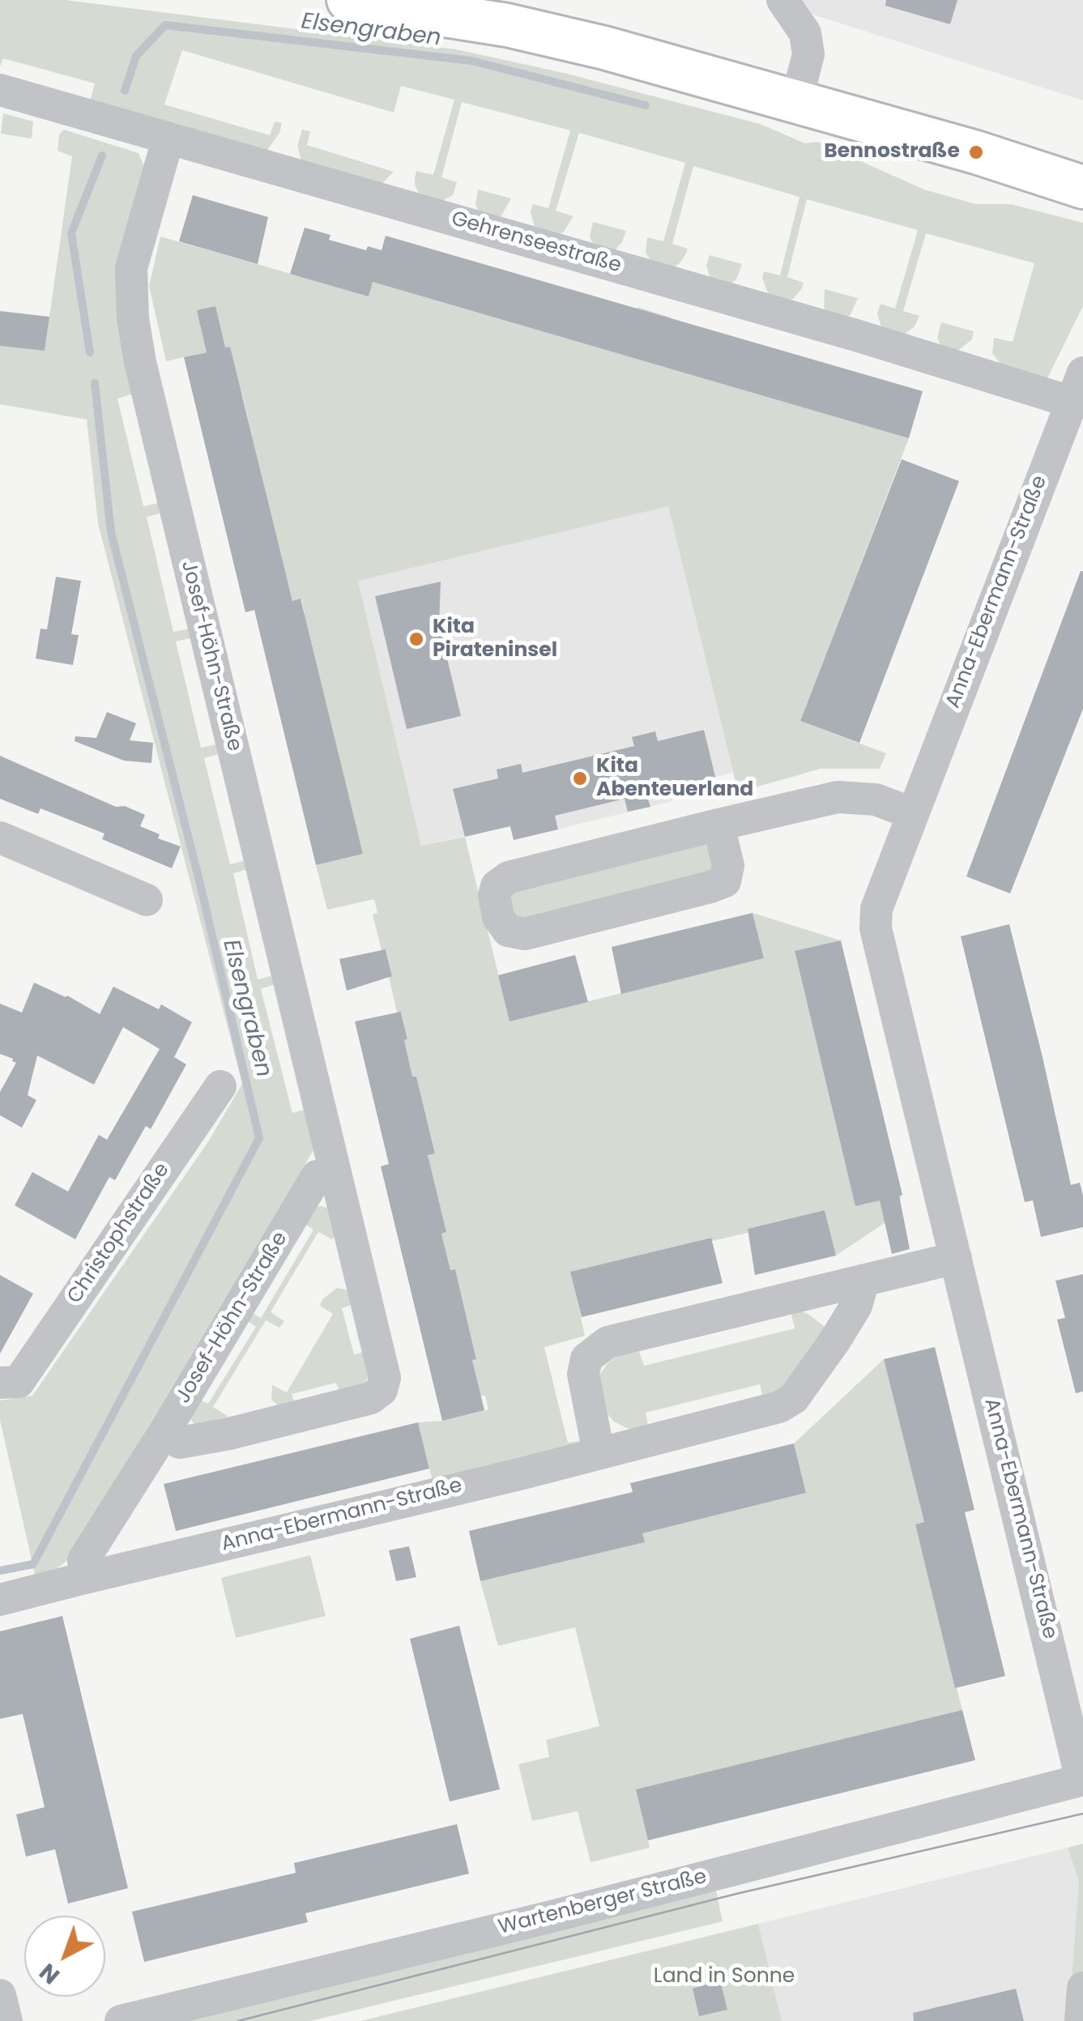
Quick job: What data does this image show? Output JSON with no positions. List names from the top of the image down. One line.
{"streets":{"street":["Gehrenseestraße","Anna-Ebermann-Straße","Josef-Höhn-Straße","Christophstraße","Wartenberger Straße"]},"crossings":[["Gehrenseestraße","Anna-Ebermann-Straße"],["Gehrenseestraße","Josef-Höhn-Straße"],["Anna-Ebermann-Straße","Josef-Höhn-Straße"],["Anna-Ebermann-Straße","Wartenberger Straße"]],"water":["Elsengraben"],"parks":["Land in Sonne"],"places":["Bennostraße","Kita Pirateninsel","Kita Abenteuerland"],"north":"bottom left"}
